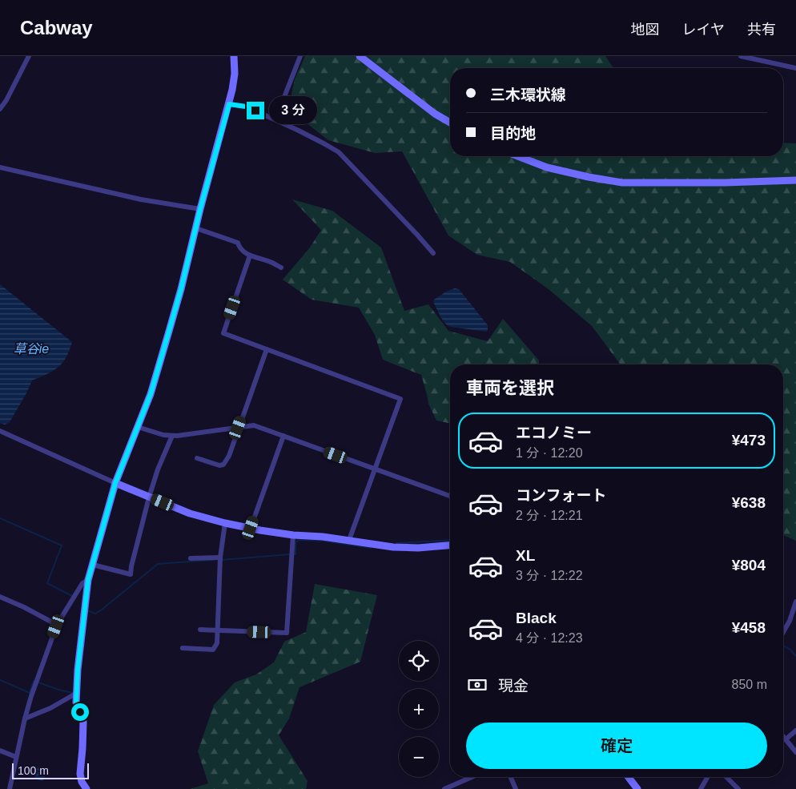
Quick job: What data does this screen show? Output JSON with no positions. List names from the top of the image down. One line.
{"water":["草谷ie"],"scale_bar":"100 m","page":{"header":"Cabway","nav":["地図","レイヤ","共有"],"banner":["三木環状線","目的地"],"bubble":"3 分","heading":"車両を選択","list":[{"name":"エコノミー","note":"1 分 · 12:20","value":"¥473"},{"name":"コンフォート","note":"2 分 · 12:21","value":"¥638"},{"name":"XL","note":"3 分 · 12:22","value":"¥804"},{"name":"Black","note":"4 分 · 12:23","value":"¥458"}],"map_buttons":["+","−"],"pay":["現金","850 m"],"buttons":"確定","scale":"100 m"}}
